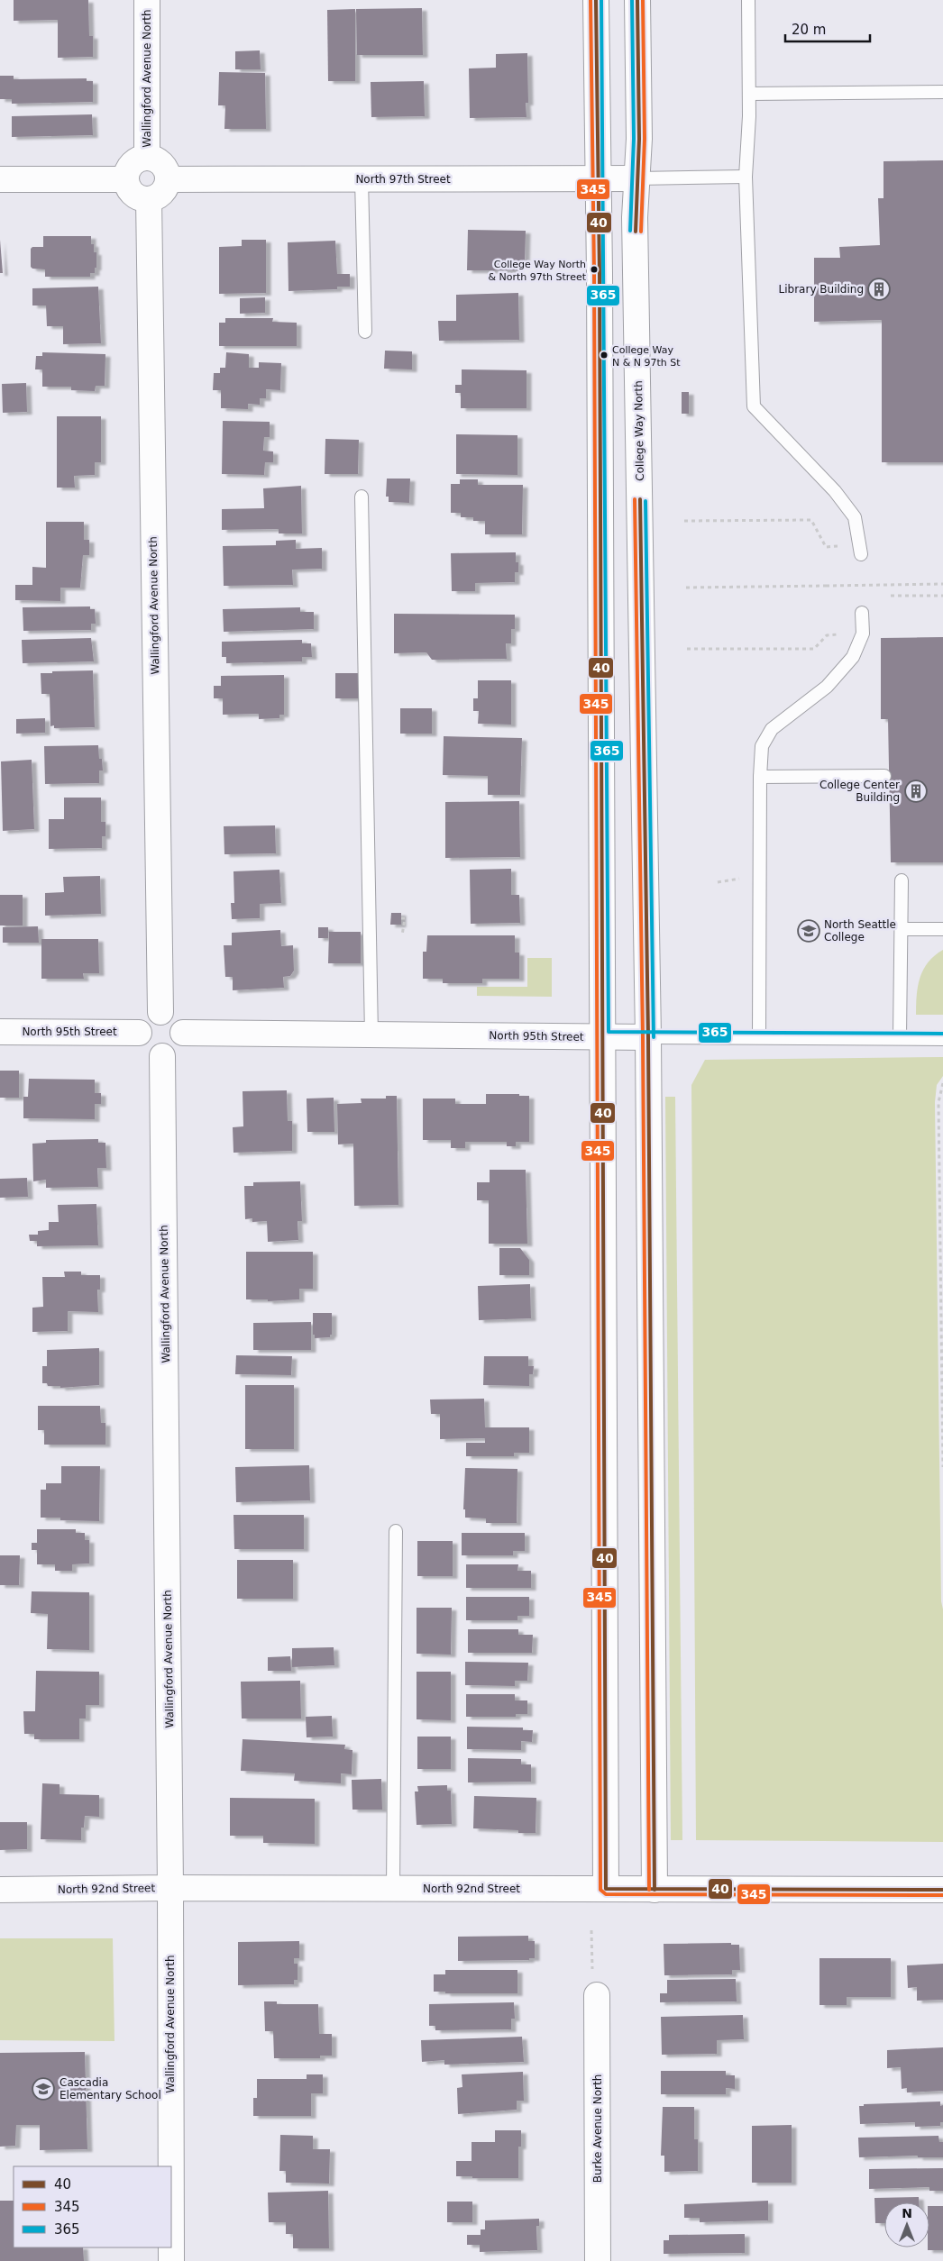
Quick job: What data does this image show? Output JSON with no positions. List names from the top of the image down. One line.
{"streets":{"street":["Wallingford Avenue North","North 97th Street","College Way North","North 95th Street","North 92nd Street","Burke Avenue North"]},"crossings":[["Wallingford Avenue North","North 97th Street"],["Wallingford Avenue North","North 95th Street"],["Wallingford Avenue North","North 92nd Street"],["North 97th Street","College Way North"],["College Way North","North 95th Street"],["College Way North","North 92nd Street"]],"places":{"other":["College Way North & North 97th Street","College Way N & N 97th St"],"building":["Library Building","College Center Building"],"school or university":["North Seattle College","Cascadia Elementary School"]},"lines":["transit line 40","transit line 345","transit line 365"],"legend":["40","345","365"],"scale_bar":"20 m","north":"top"}
